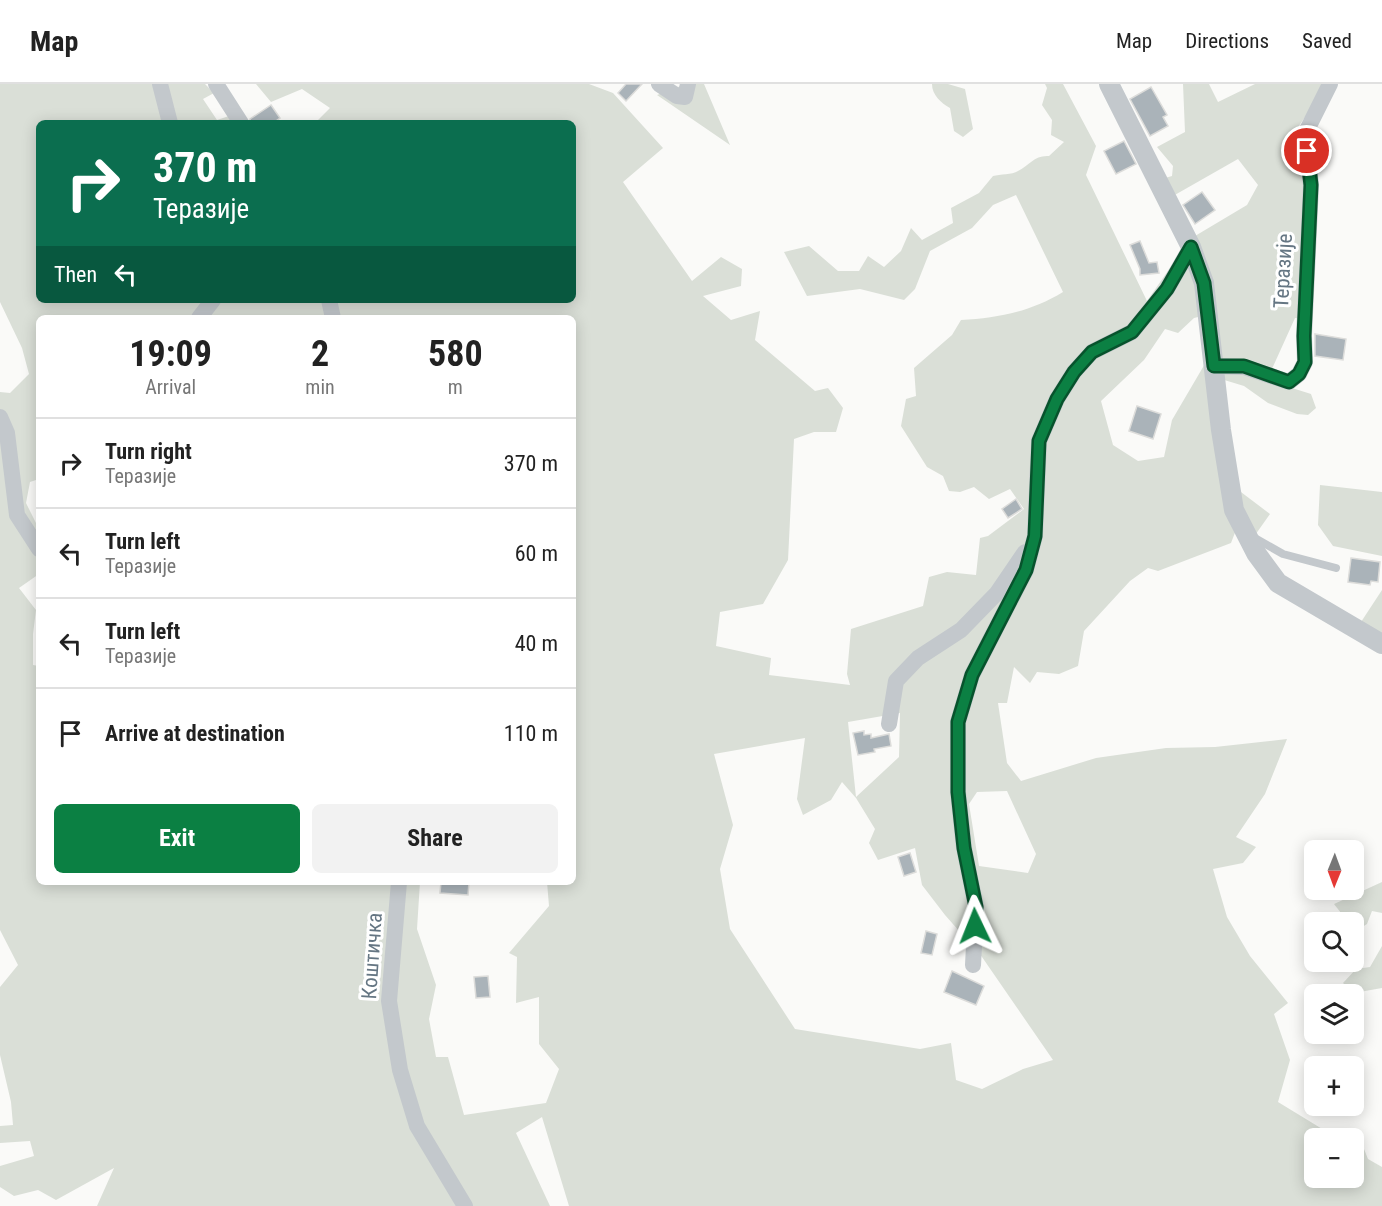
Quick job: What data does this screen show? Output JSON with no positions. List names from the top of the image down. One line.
{"streets":{"street":["Теразије","Коштичка"]},"north":"bottom","page":{"header":"Map","nav":["Map","Directions","Saved"],"turn":["370 m","Теразије"],"then":"Then","eta":["19:09","Arrival","2","min","580","m"],"list":[{"name":"Turn right","note":"Теразије","value":"370 m"},{"name":"Turn left","note":"Теразије","value":"60 m"},{"name":"Turn left","note":"Теразије","value":"40 m"},{"name":"Arrive at destination","value":"110 m"}],"buttons":["Exit","Share"],"map_buttons":["+","−"]}}
